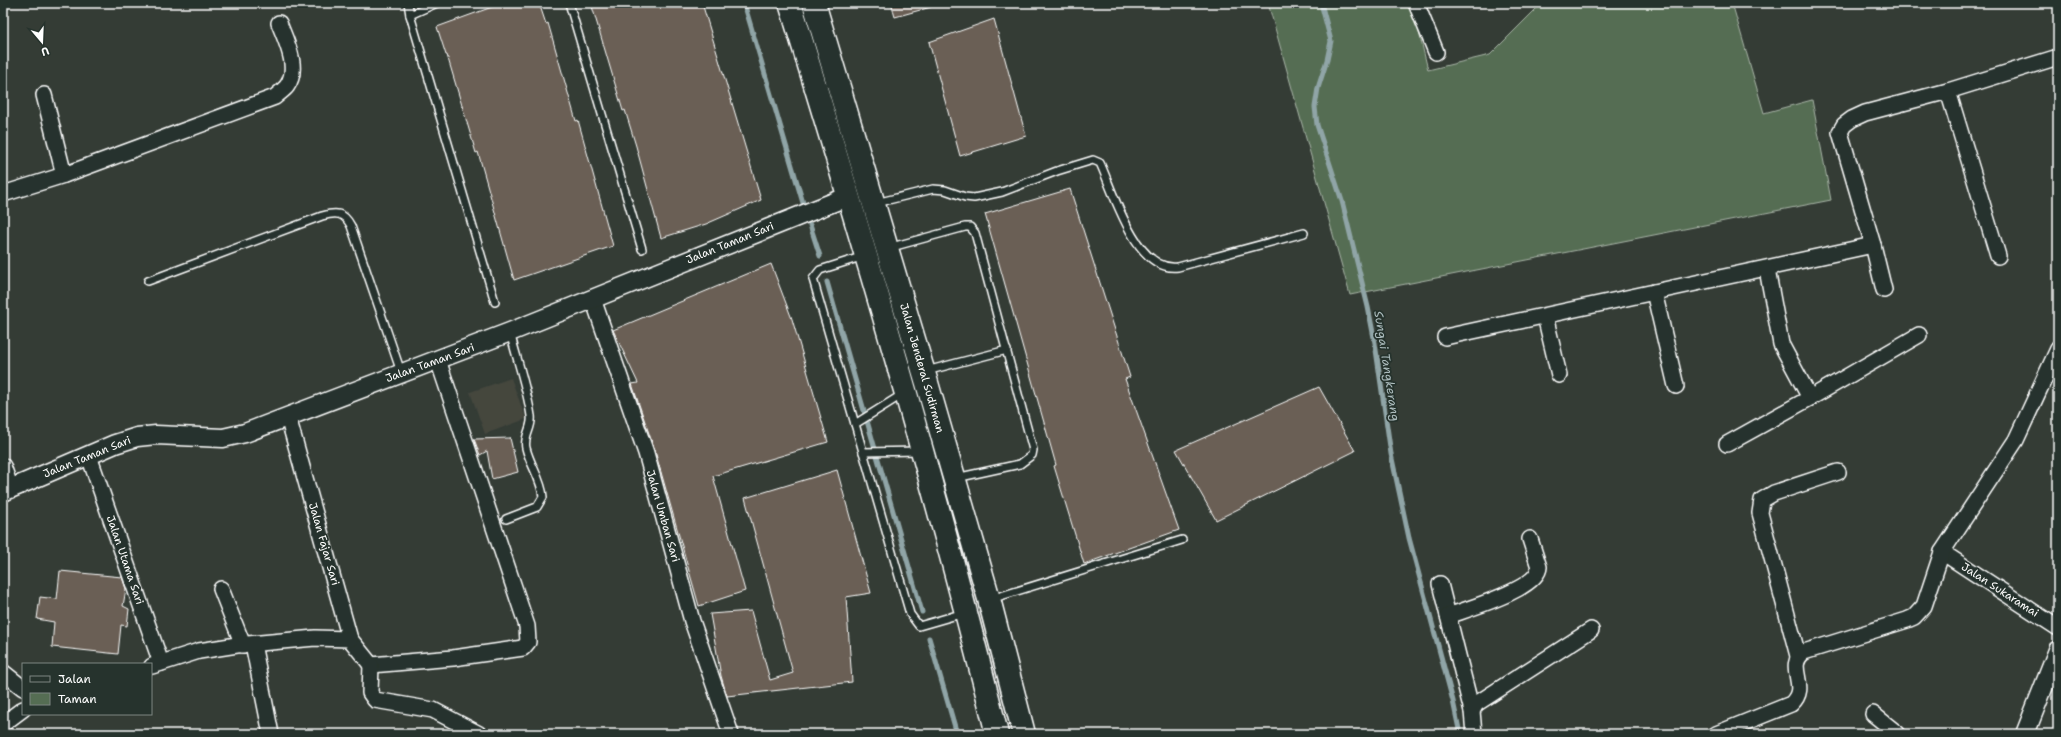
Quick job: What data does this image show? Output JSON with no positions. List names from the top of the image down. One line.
{"streets":{"main road":["Jalan Jenderal Sudirman"],"street":["Jalan Taman Sari","Jalan Umban Sari","Jalan Fajar Sari","Jalan Utama Sari","Jalan Sukaramai"]},"crossings":[["Jalan Taman Sari","Jalan Jenderal Sudirman"],["Jalan Taman Sari","Jalan Umban Sari"],["Jalan Taman Sari","Jalan Fajar Sari"],["Jalan Taman Sari","Jalan Utama Sari"]],"water":["Sungai Tangkerang"],"legend":["Jalan","Taman"],"north":"bottom"}
